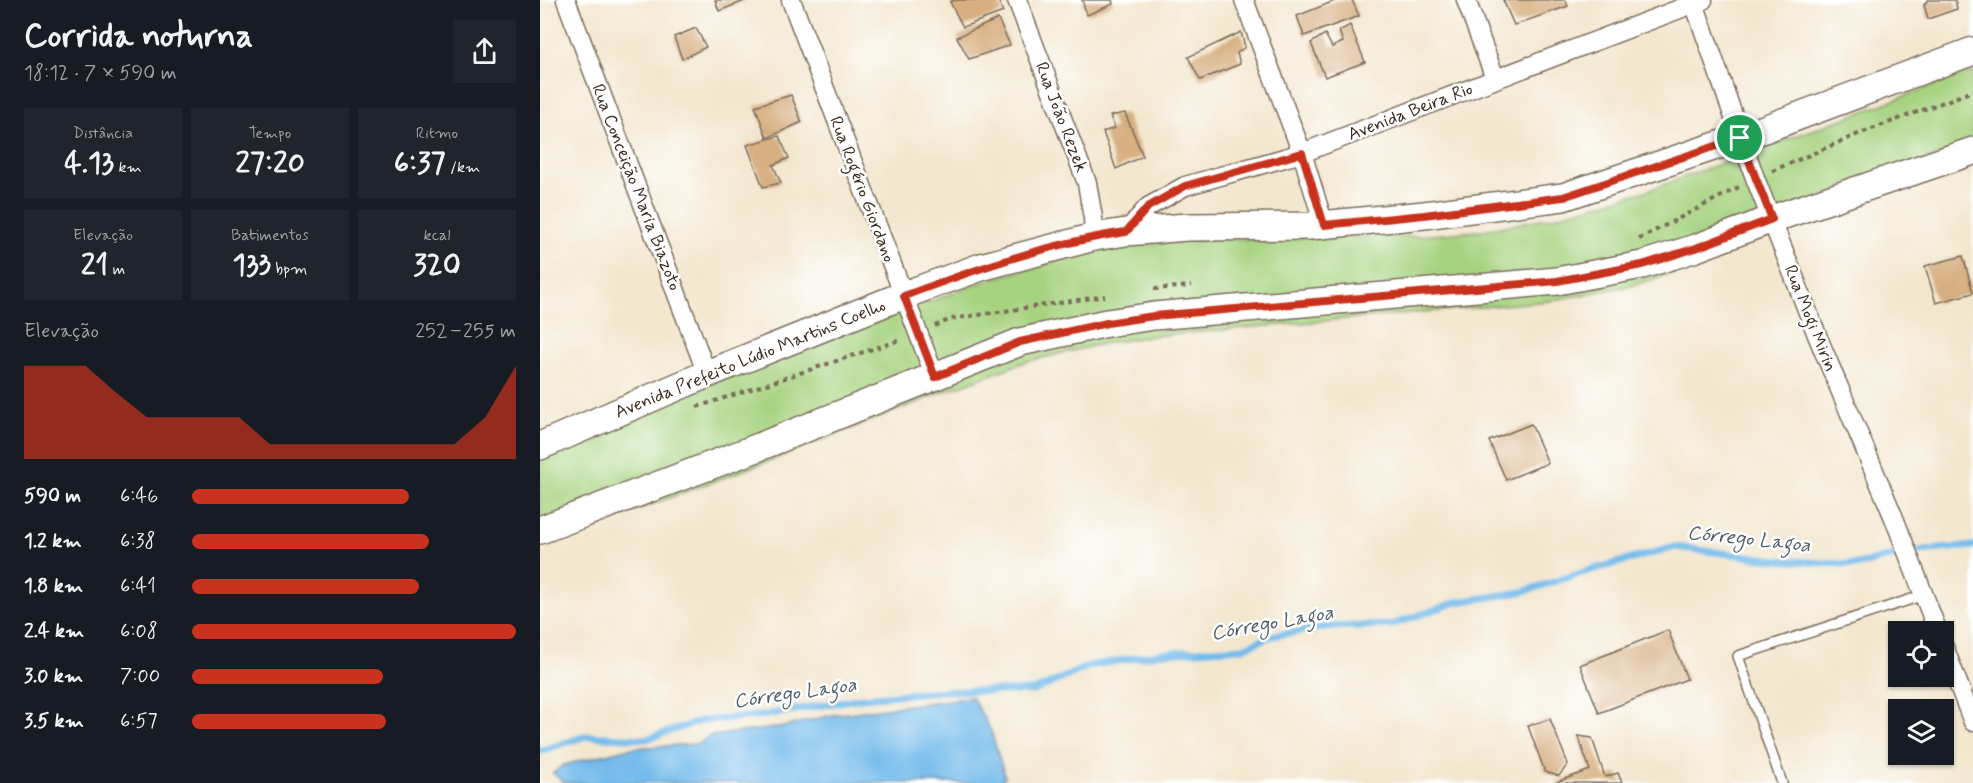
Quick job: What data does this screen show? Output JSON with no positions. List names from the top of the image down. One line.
{"streets":{"main road":["Avenida Prefeito Lúdio Martins Coelho"],"street":["Avenida Beira Rio","Rua João Rezek","Rua Conceição Maria Biazoto","Rua Rogério Giordano","Rua Mogi Mirin"]},"crossings":[["Avenida Beira Rio","Rua Mogi Mirin"],["Avenida Beira Rio","Avenida Prefeito Lúdio Martins Coelho"],["Rua João Rezek","Avenida Prefeito Lúdio Martins Coelho"],["Rua Conceição Maria Biazoto","Avenida Prefeito Lúdio Martins Coelho"],["Rua Rogério Giordano","Avenida Prefeito Lúdio Martins Coelho"],["Rua Mogi Mirin","Avenida Prefeito Lúdio Martins Coelho"]],"water":["Córrego Lagoa"],"page":{"heading":["Corrida noturna","18:12 · 7 × 590 m"],"stats":[["Distância","4.13 km"],["Tempo","27:20"],["Ritmo","6:37 /km"],["Elevação","21 m"],["Batimentos","133 bpm"],["kcal","320"]],"chart":["Elevação","252–255 m"],"list":[{"name":"590 m","note":"6:46"},{"name":"1.2 km","note":"6:38"},{"name":"1.8 km","note":"6:41"},{"name":"2.4 km","note":"6:08"},{"name":"3.0 km","note":"7:00"},{"name":"3.5 km","note":"6:57"}]}}
